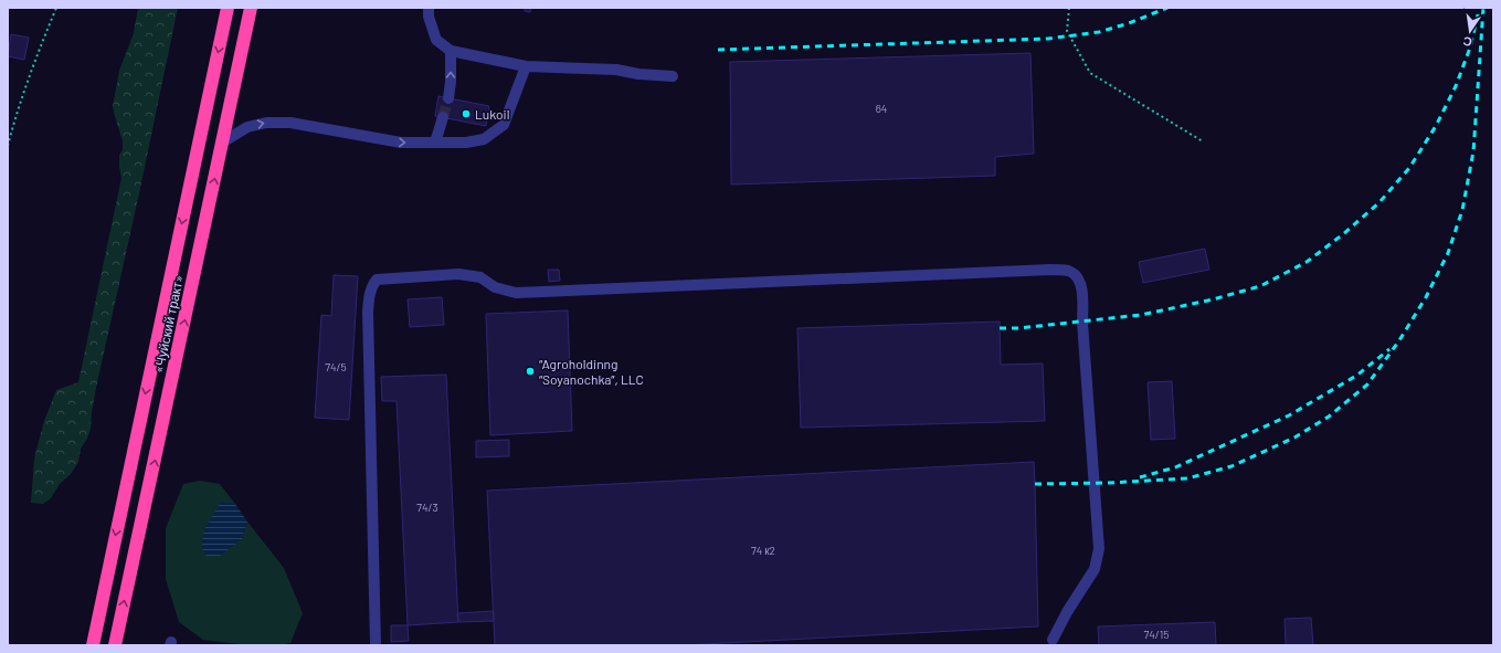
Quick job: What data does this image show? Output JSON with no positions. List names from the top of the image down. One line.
{"streets":{"highway":["«Чуйский тракт»"]},"places":["Lukoil","“Agroholdinng “Soyanochka”, LLC"],"house_numbers":["64","74/5","74/3","74 к2","74/15"],"north":"bottom"}
